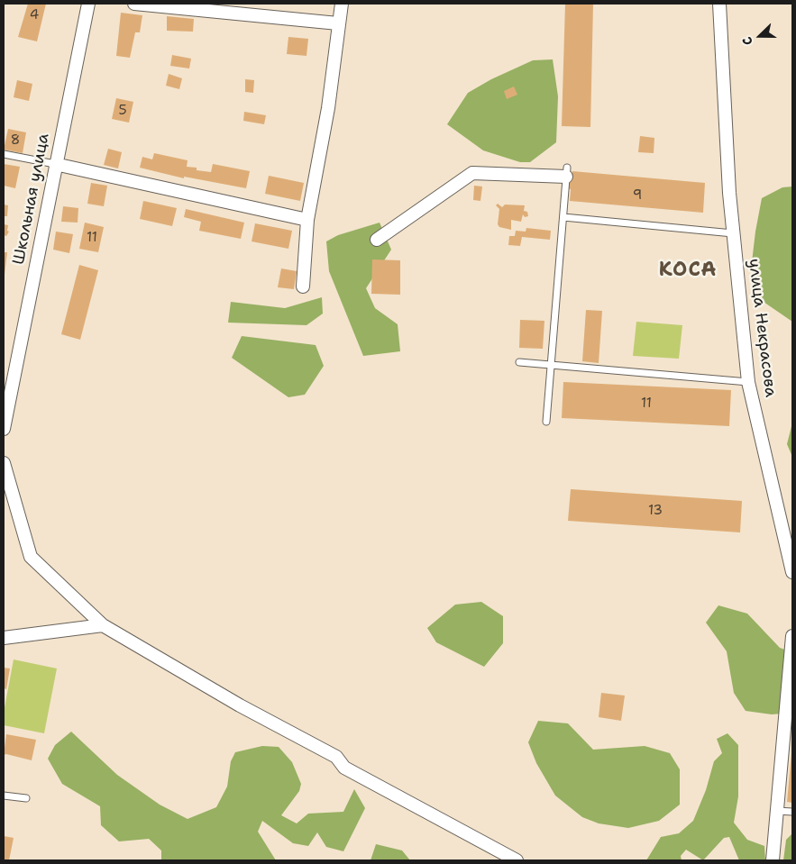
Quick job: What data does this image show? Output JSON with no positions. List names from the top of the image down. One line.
{"streets":{"street":["Школьная улица","улица Некрасова"]},"districts":["КОСА"],"house_numbers":["4","5","8","9","11","11","13"],"north":"left"}
